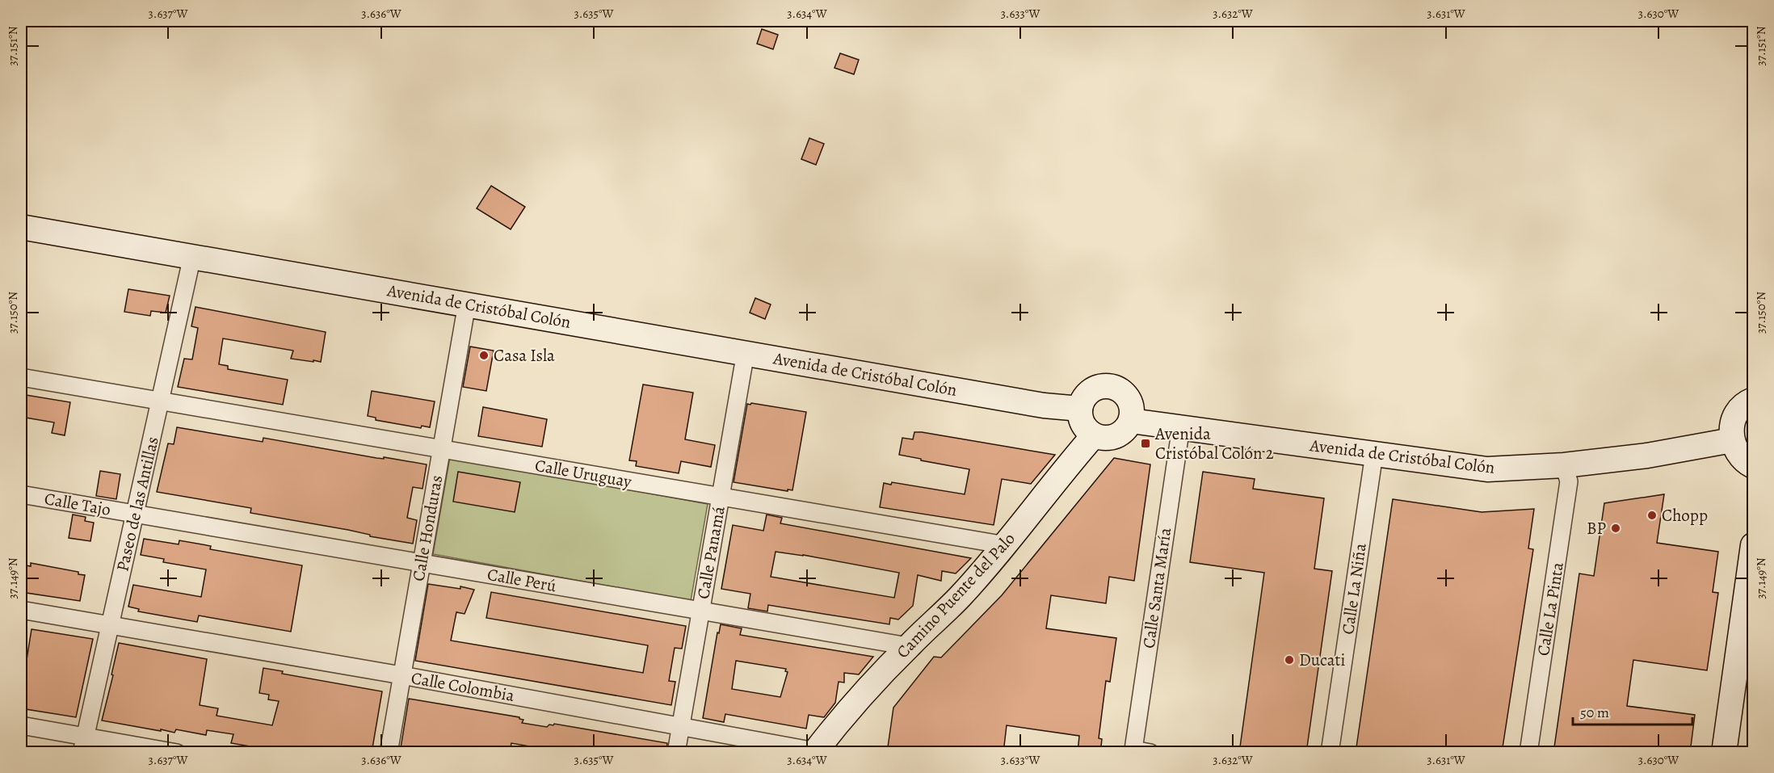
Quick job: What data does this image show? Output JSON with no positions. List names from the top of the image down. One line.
{"streets":{"main road":["Avenida de Cristóbal Colón","Camino Puente del Palo"],"street":["Calle Uruguay","Calle Tajo","Paseo de las Antillas","Calle Honduras","Calle Panamá","Calle Perú","Calle Santa María","Calle La Niña","Calle La Pinta","Calle Colombia"]},"crossings":[["Avenida de Cristóbal Colón","Paseo de las Antillas"],["Avenida de Cristóbal Colón","Calle Honduras"],["Avenida de Cristóbal Colón","Calle Panamá"],["Avenida de Cristóbal Colón","Calle Santa María"],["Avenida de Cristóbal Colón","Calle La Niña"],["Avenida de Cristóbal Colón","Camino Puente del Palo"],["Avenida de Cristóbal Colón","Calle La Pinta"],["Calle Uruguay","Paseo de las Antillas"],["Calle Uruguay","Calle Honduras"],["Calle Uruguay","Calle Panamá"],["Calle Uruguay","Camino Puente del Palo"],["Calle Tajo","Paseo de las Antillas"],["Calle Tajo","Calle Perú"],["Paseo de las Antillas","Calle Perú"],["Paseo de las Antillas","Calle Colombia"],["Calle Honduras","Calle Perú"],["Calle Honduras","Calle Colombia"],["Calle Panamá","Calle Perú"],["Calle Panamá","Calle Colombia"],["Calle Perú","Camino Puente del Palo"],["Camino Puente del Palo","Calle Colombia"]],"places":{"other":["Casa Isla","Chopp","BP","Ducati"],"transit":["Avenida Cristóbal Colón 2"]},"scale_bar":"50 m","coordinates":["3.637°W","3.636°W","3.635°W","3.634°W","3.633°W","3.632°W","3.631°W","3.630°W","37.151°N","37.150°N","37.149°N"]}
